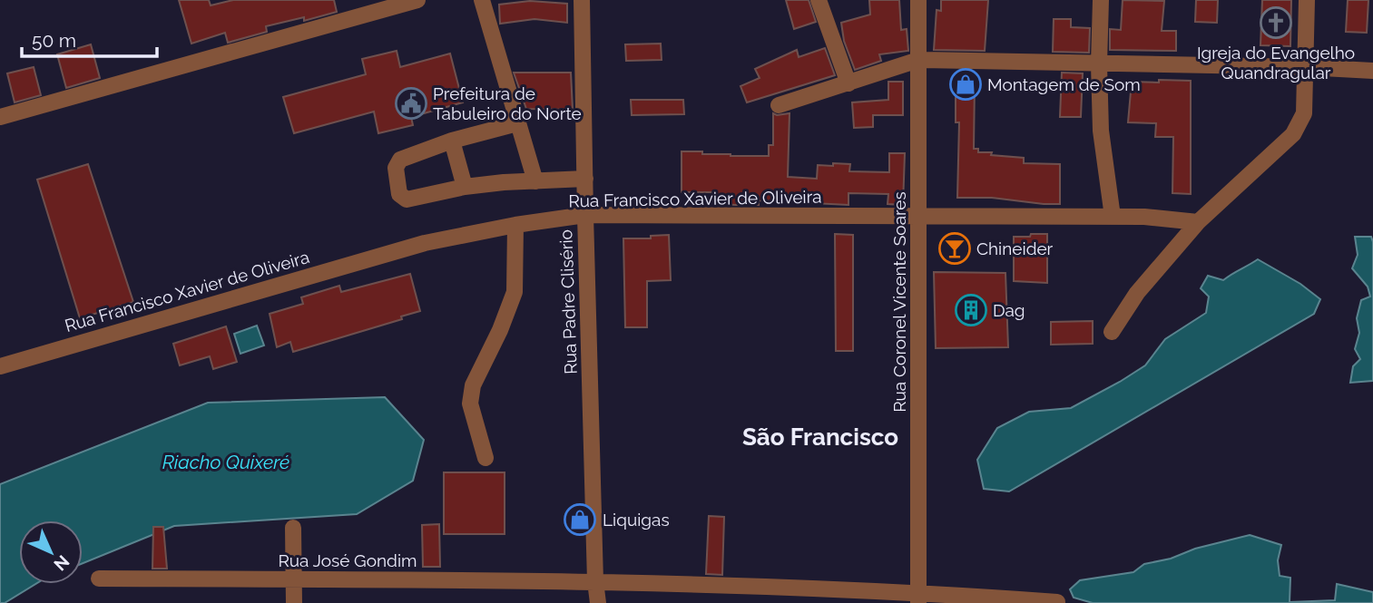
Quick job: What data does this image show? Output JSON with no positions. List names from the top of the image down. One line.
{"streets":{"street":["Rua Francisco Xavier de Oliveira","Rua Padre Clisério","Rua Coronel Vicente Soares","Rua José Gondim"]},"crossings":[["Rua Francisco Xavier de Oliveira","Rua Padre Clisério"],["Rua Francisco Xavier de Oliveira","Rua Coronel Vicente Soares"],["Rua Padre Clisério","Rua José Gondim"],["Rua Coronel Vicente Soares","Rua José Gondim"]],"districts":["São Francisco"],"water":["Riacho Quixeré"],"places":{"church":["Igreja do Evangelho Quandragular"],"shop":["Montagem de Som","Liquigas"],"public building":["Prefeitura de Tabuleiro do Norte"],"bar":["Chineider"],"building":["Dag"]},"scale_bar":"50 m","north":"bottom right"}
